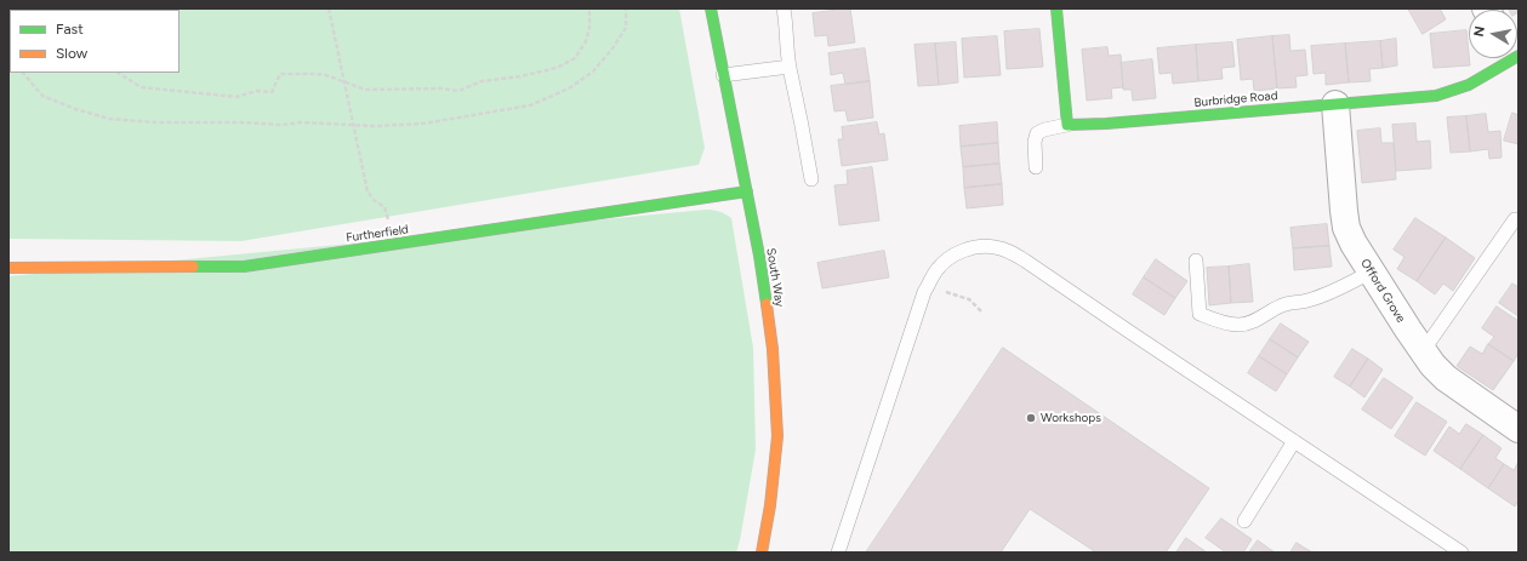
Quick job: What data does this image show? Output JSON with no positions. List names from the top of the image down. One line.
{"streets":{"street":["Burbridge Road","Furtherfield","South Way","Offord Grove"]},"crossings":[["Burbridge Road","Offord Grove"],["Furtherfield","South Way"]],"places":["Workshops"],"legend":["Fast","Slow"],"north":"left"}
